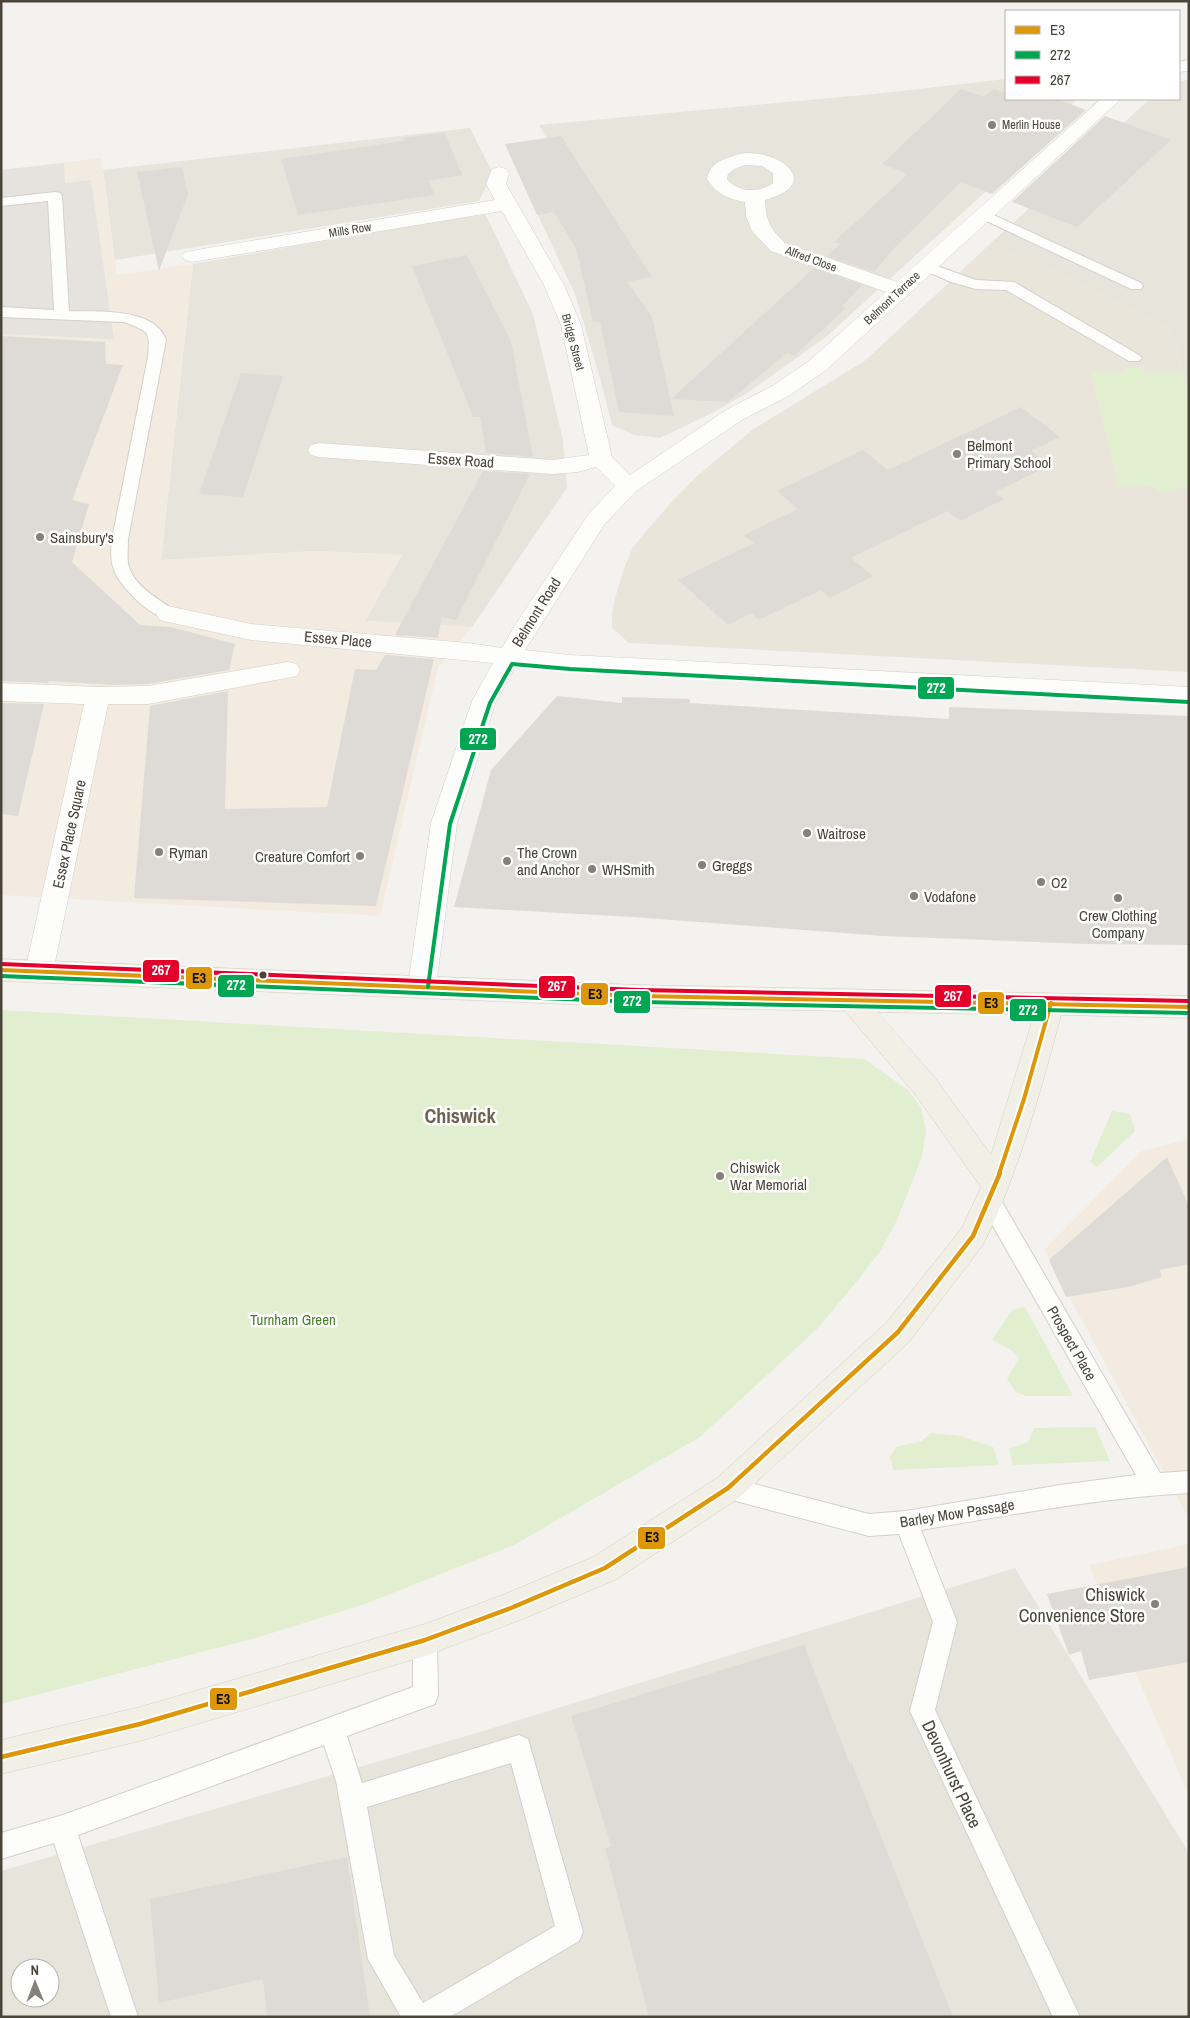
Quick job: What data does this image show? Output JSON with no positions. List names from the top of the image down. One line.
{"streets":{"street":["Mills Row","Alfred Close","Belmont Terrace","Bridge Street","Essex Road","Belmont Road","Essex Place","Essex Place Square"],"lane":["Prospect Place","Barley Mow Passage","Devonhurst Place"]},"crossings":[["Mills Row","Bridge Street"],["Alfred Close","Belmont Terrace"],["Belmont Terrace","Belmont Road"],["Bridge Street","Essex Road"],["Belmont Road","Essex Place"],["Prospect Place","Barley Mow Passage"],["Barley Mow Passage","Devonhurst Place"]],"districts":["Chiswick"],"parks":["Turnham Green"],"places":["Merlin House","Belmont Primary School","Sainsbury's","Waitrose","Ryman","Creature Comfort","The Crown and Anchor","Greggs","WHSmith","O2","Vodafone","Crew Clothing Company","Chiswick War Memorial","Chiswick Convenience Store"],"lines":["transit line 272","transit line 267","transit line E3"],"legend":["E3","272","267"],"north":"top"}
